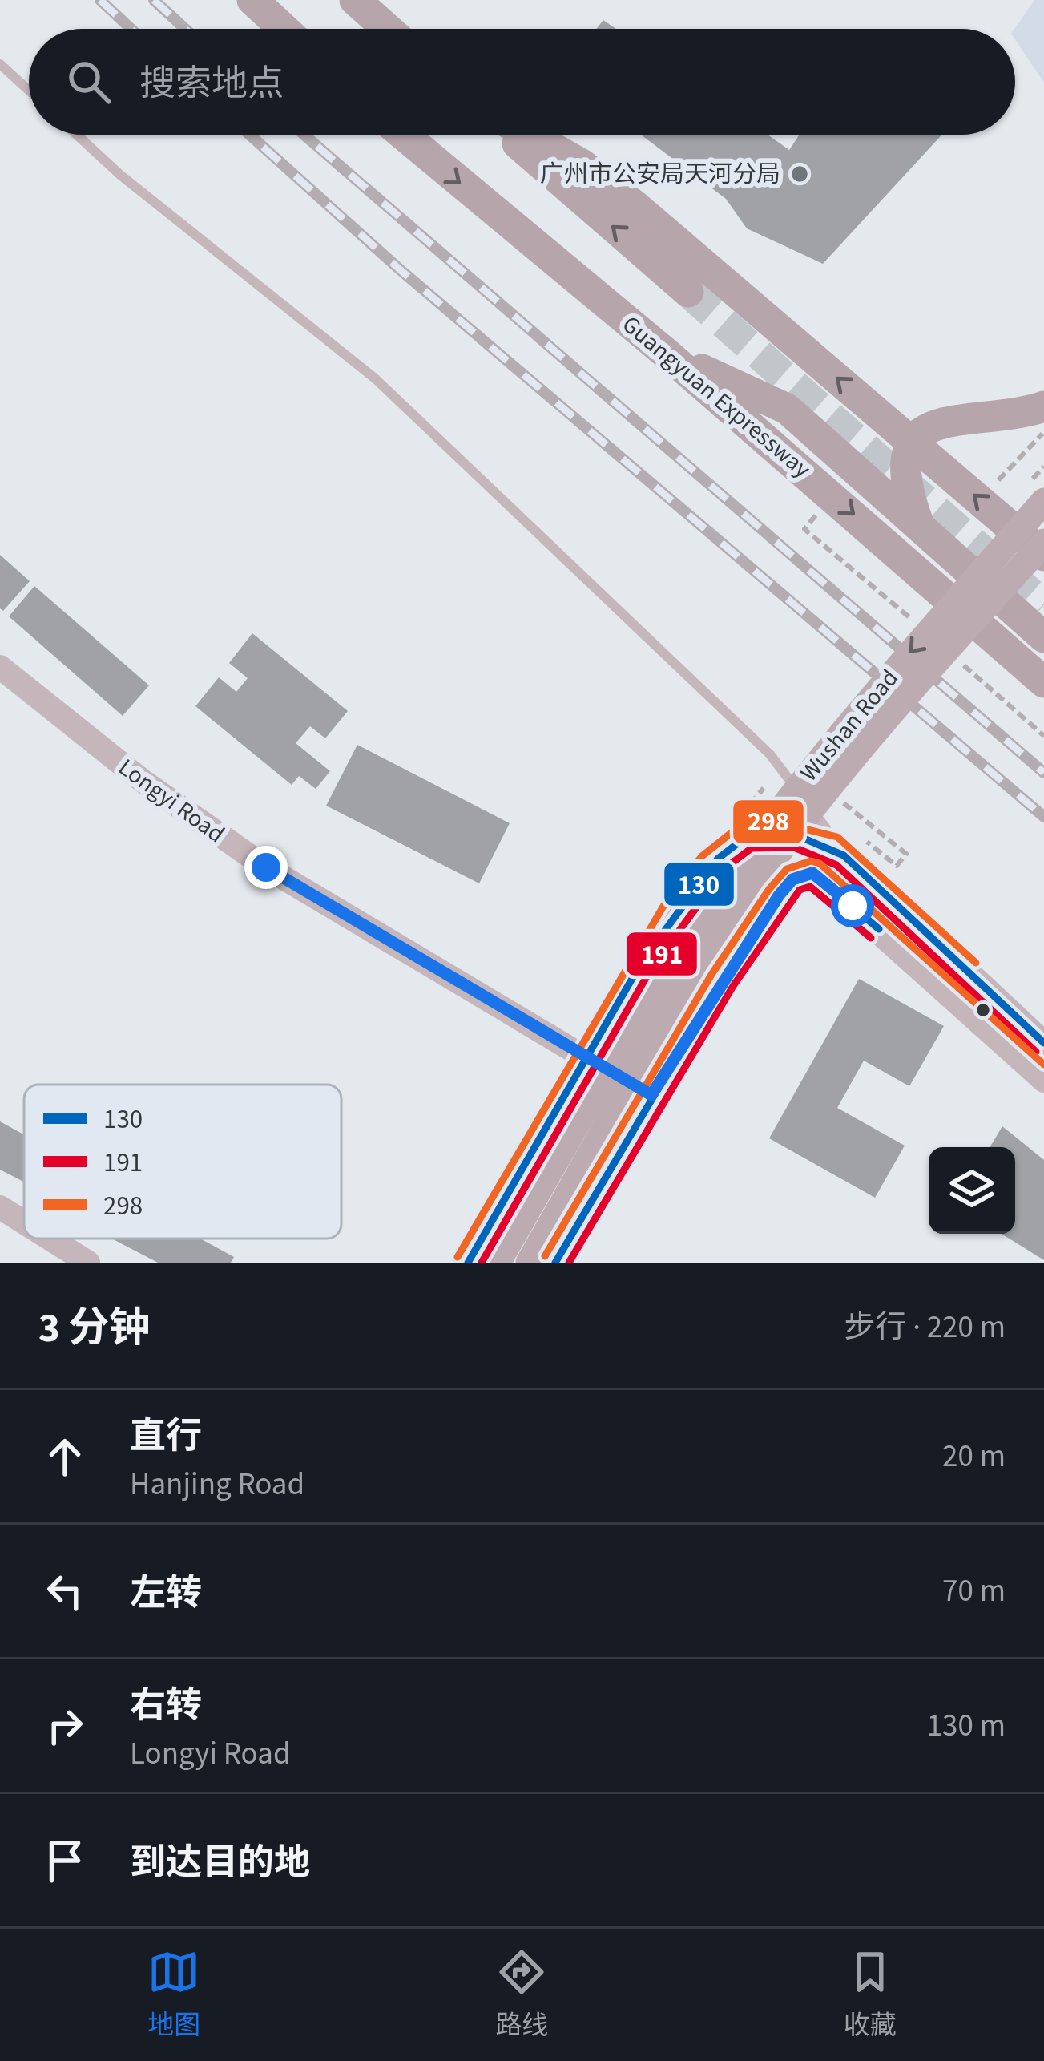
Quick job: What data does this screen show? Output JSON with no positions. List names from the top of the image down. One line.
{"streets":{"highway":["Guangyuan Expressway"],"main road":["Wushan Road"],"street":["Longyi Road"]},"places":["广州市公安局天河分局"],"lines":["transit line 298","transit line 130","transit line 191"],"legend":["130","191","298"],"page":{"search":"搜索地点","heading":["3 分钟","步行 · 220 m"],"list":[["直行","Hanjing Road","20 m"],["左转","70 m"],["右转","Longyi Road","130 m"],"到达目的地"],"nav":["地图","路线","收藏"]}}
